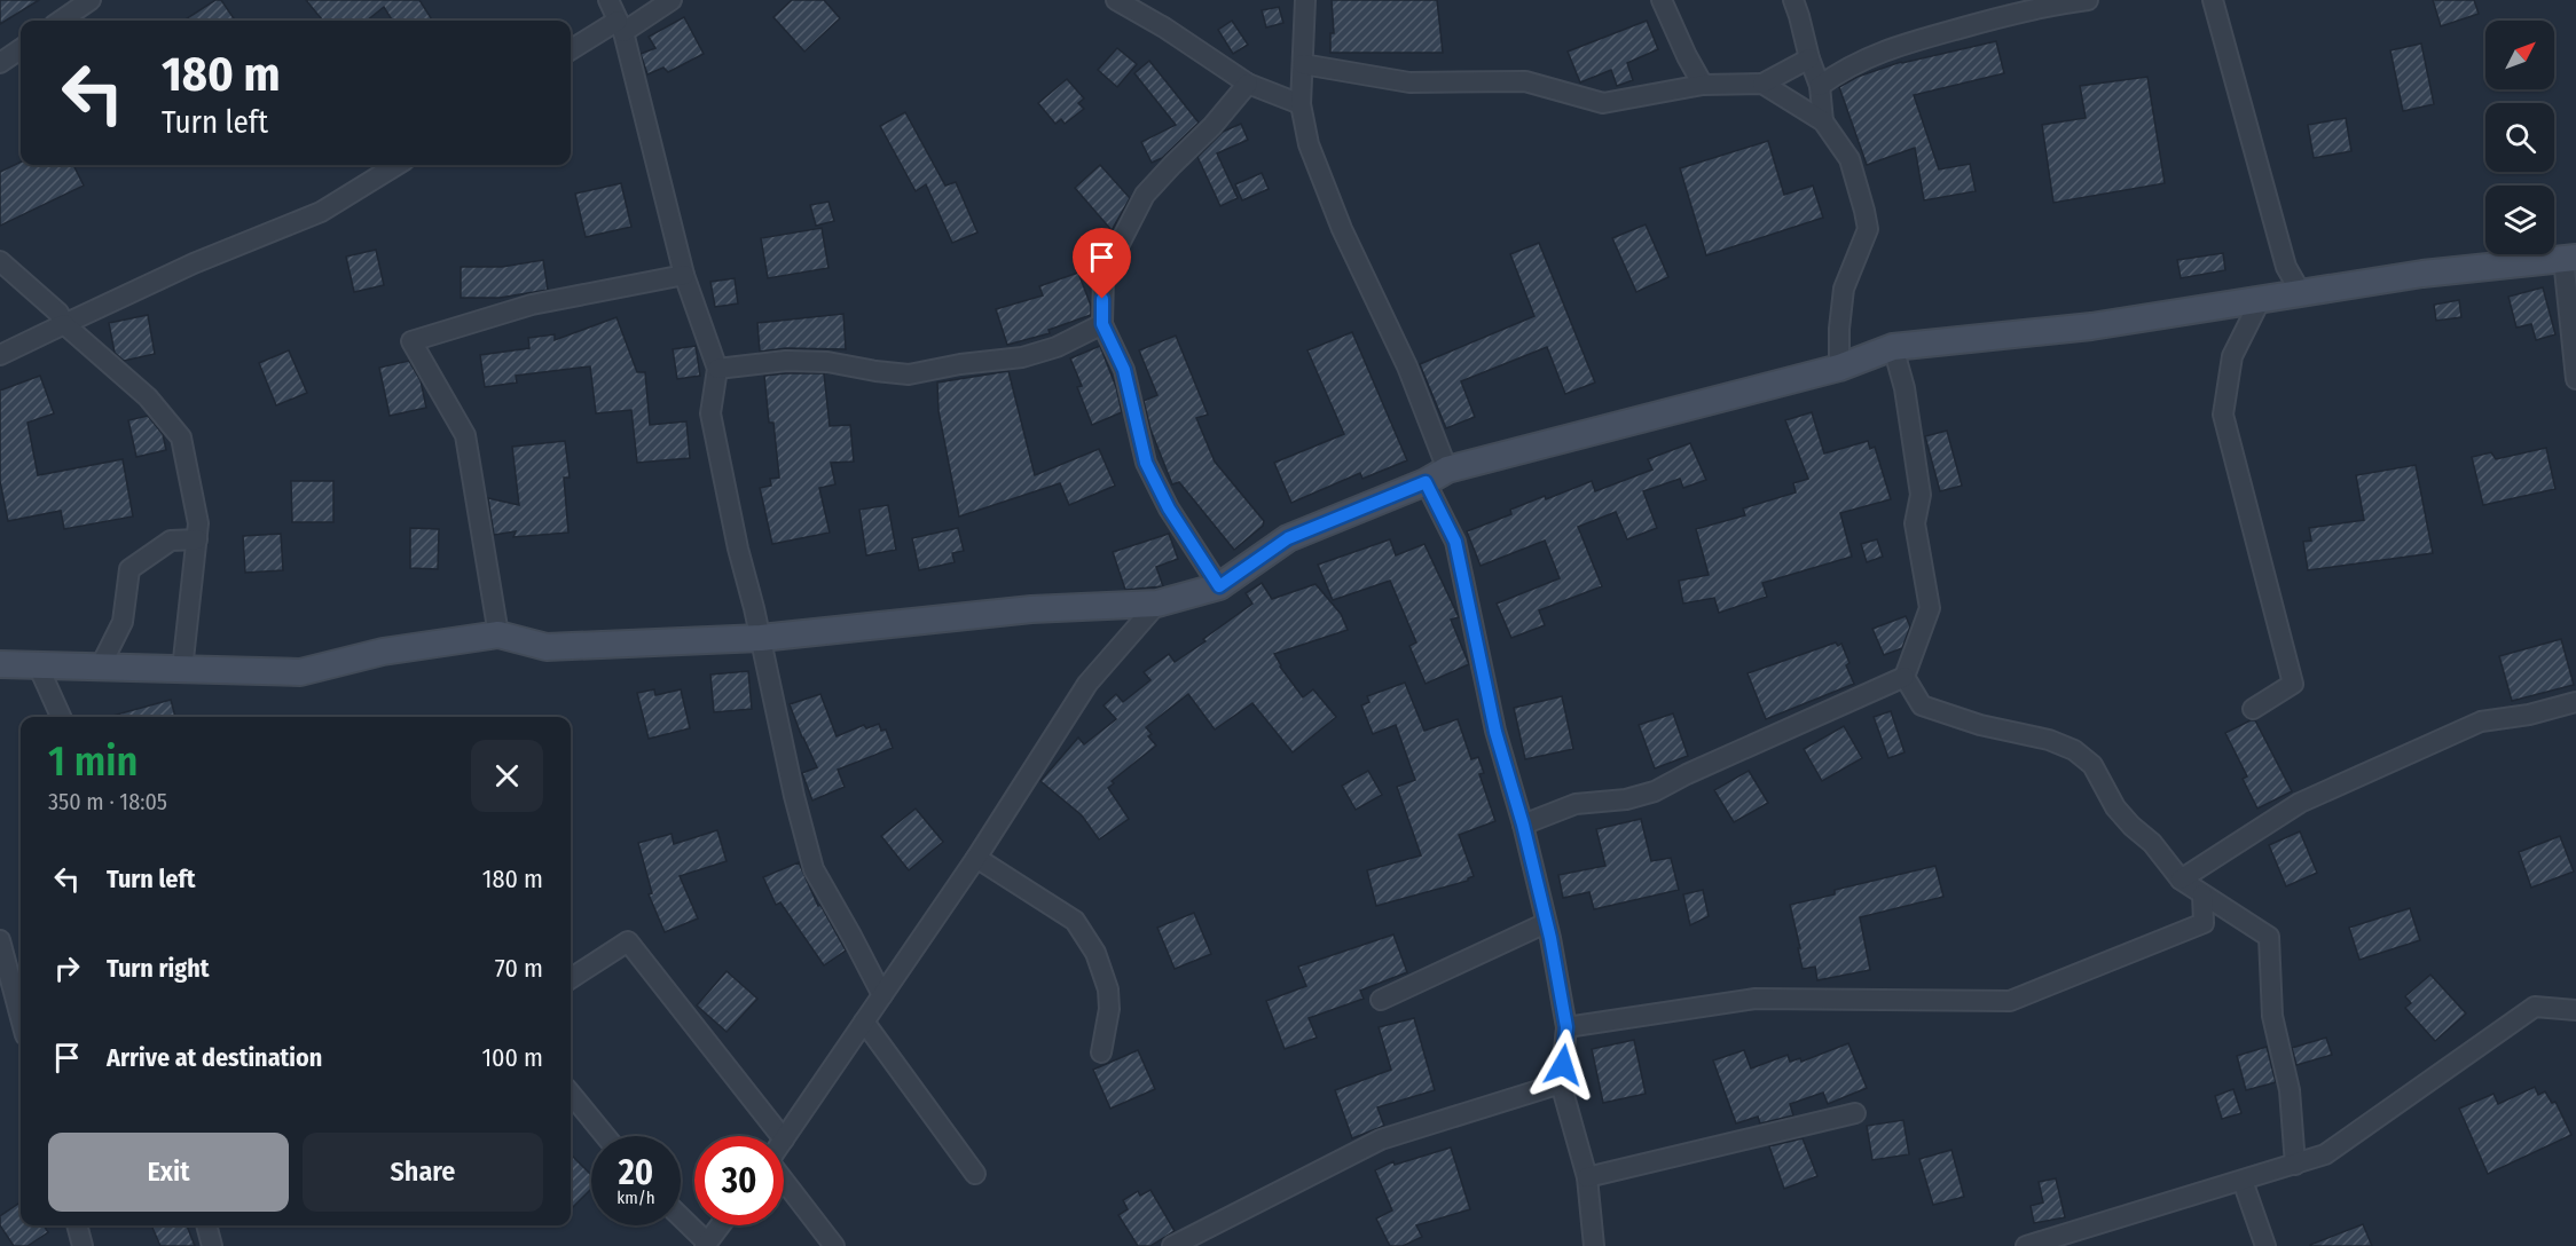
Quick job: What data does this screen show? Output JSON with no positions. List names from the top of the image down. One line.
{"north":"top right","page":{"turn":["180 m","Turn left"],"heading":["1 min","350 m · 18:05"],"list":[{"name":"Turn left","value":"180 m"},{"name":"Turn right","value":"70 m"},{"name":"Arrive at destination","value":"100 m"}],"buttons":["Exit","Share"],"speed":"20 km/h","limit":"30"}}
